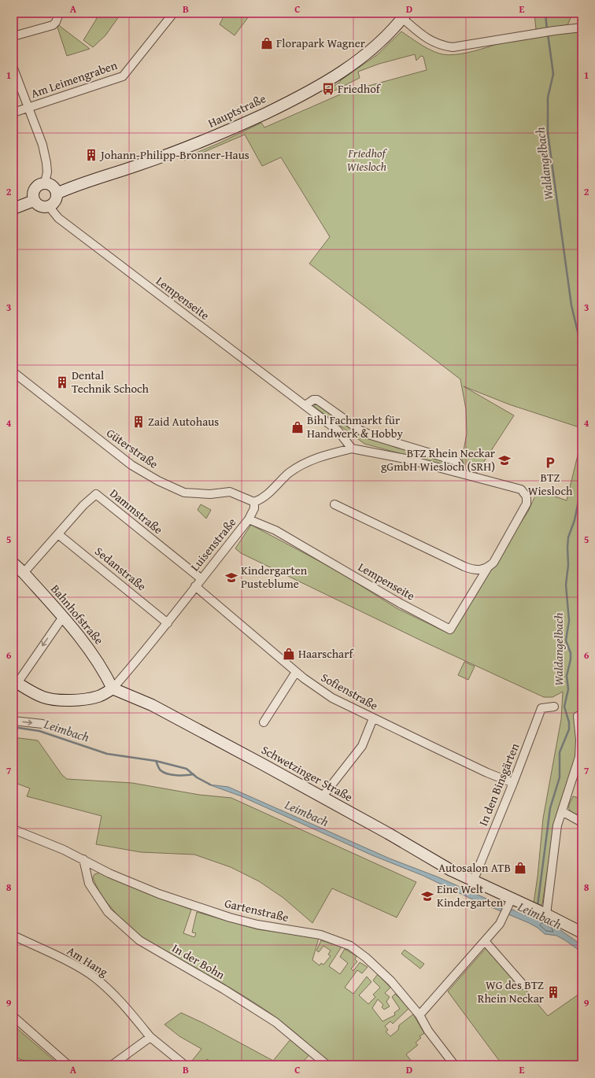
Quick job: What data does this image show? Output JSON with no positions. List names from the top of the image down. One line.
{"streets":{"street":["Am Leimengraben","Hauptstraße","Lempenseite","Güterstraße","Dammstraße","Luisenstraße","Sedanstraße","Bahnhofstraße","Sofienstraße","Schwetzinger Straße","In den Binsgärten","Gartenstraße","Am Hang","In der Bohn"]},"crossings":[["Hauptstraße","Lempenseite"],["Lempenseite","Luisenstraße"],["Güterstraße","Luisenstraße"],["Dammstraße","Luisenstraße"],["Dammstraße","Sedanstraße"],["Dammstraße","Bahnhofstraße"],["Luisenstraße","Sedanstraße"],["Luisenstraße","Bahnhofstraße"],["Luisenstraße","Sofienstraße"],["Luisenstraße","Schwetzinger Straße"],["Bahnhofstraße","Schwetzinger Straße"],["Sofienstraße","In den Binsgärten"],["Schwetzinger Straße","In den Binsgärten"],["Gartenstraße","In der Bohn"]],"water":["Waldangelbach","Leimbach"],"parks":["Friedhof Wiesloch"],"places":{"shop":["Florapark Wagner","Bihl Fachmarkt für Handwerk & Hobby","Haarscharf","Autosalon ATB"],"bus stop":["Friedhof"],"building":["Johann-Philipp-Bronner-Haus","Dental Technik Schoch","Zaid Autohaus","WG des BTZ Rhein Neckar"],"school or university":["BTZ Rhein Neckar gGmbH Wiesloch (SRH)","Kindergarten Pusteblume","Eine Welt Kindergarten"],"parking":["BTZ Wiesloch"]},"grid":{"columns":["A","B","C","D","E"],"rows":["1","2","3","4","5","6","7","8","9"]}}
